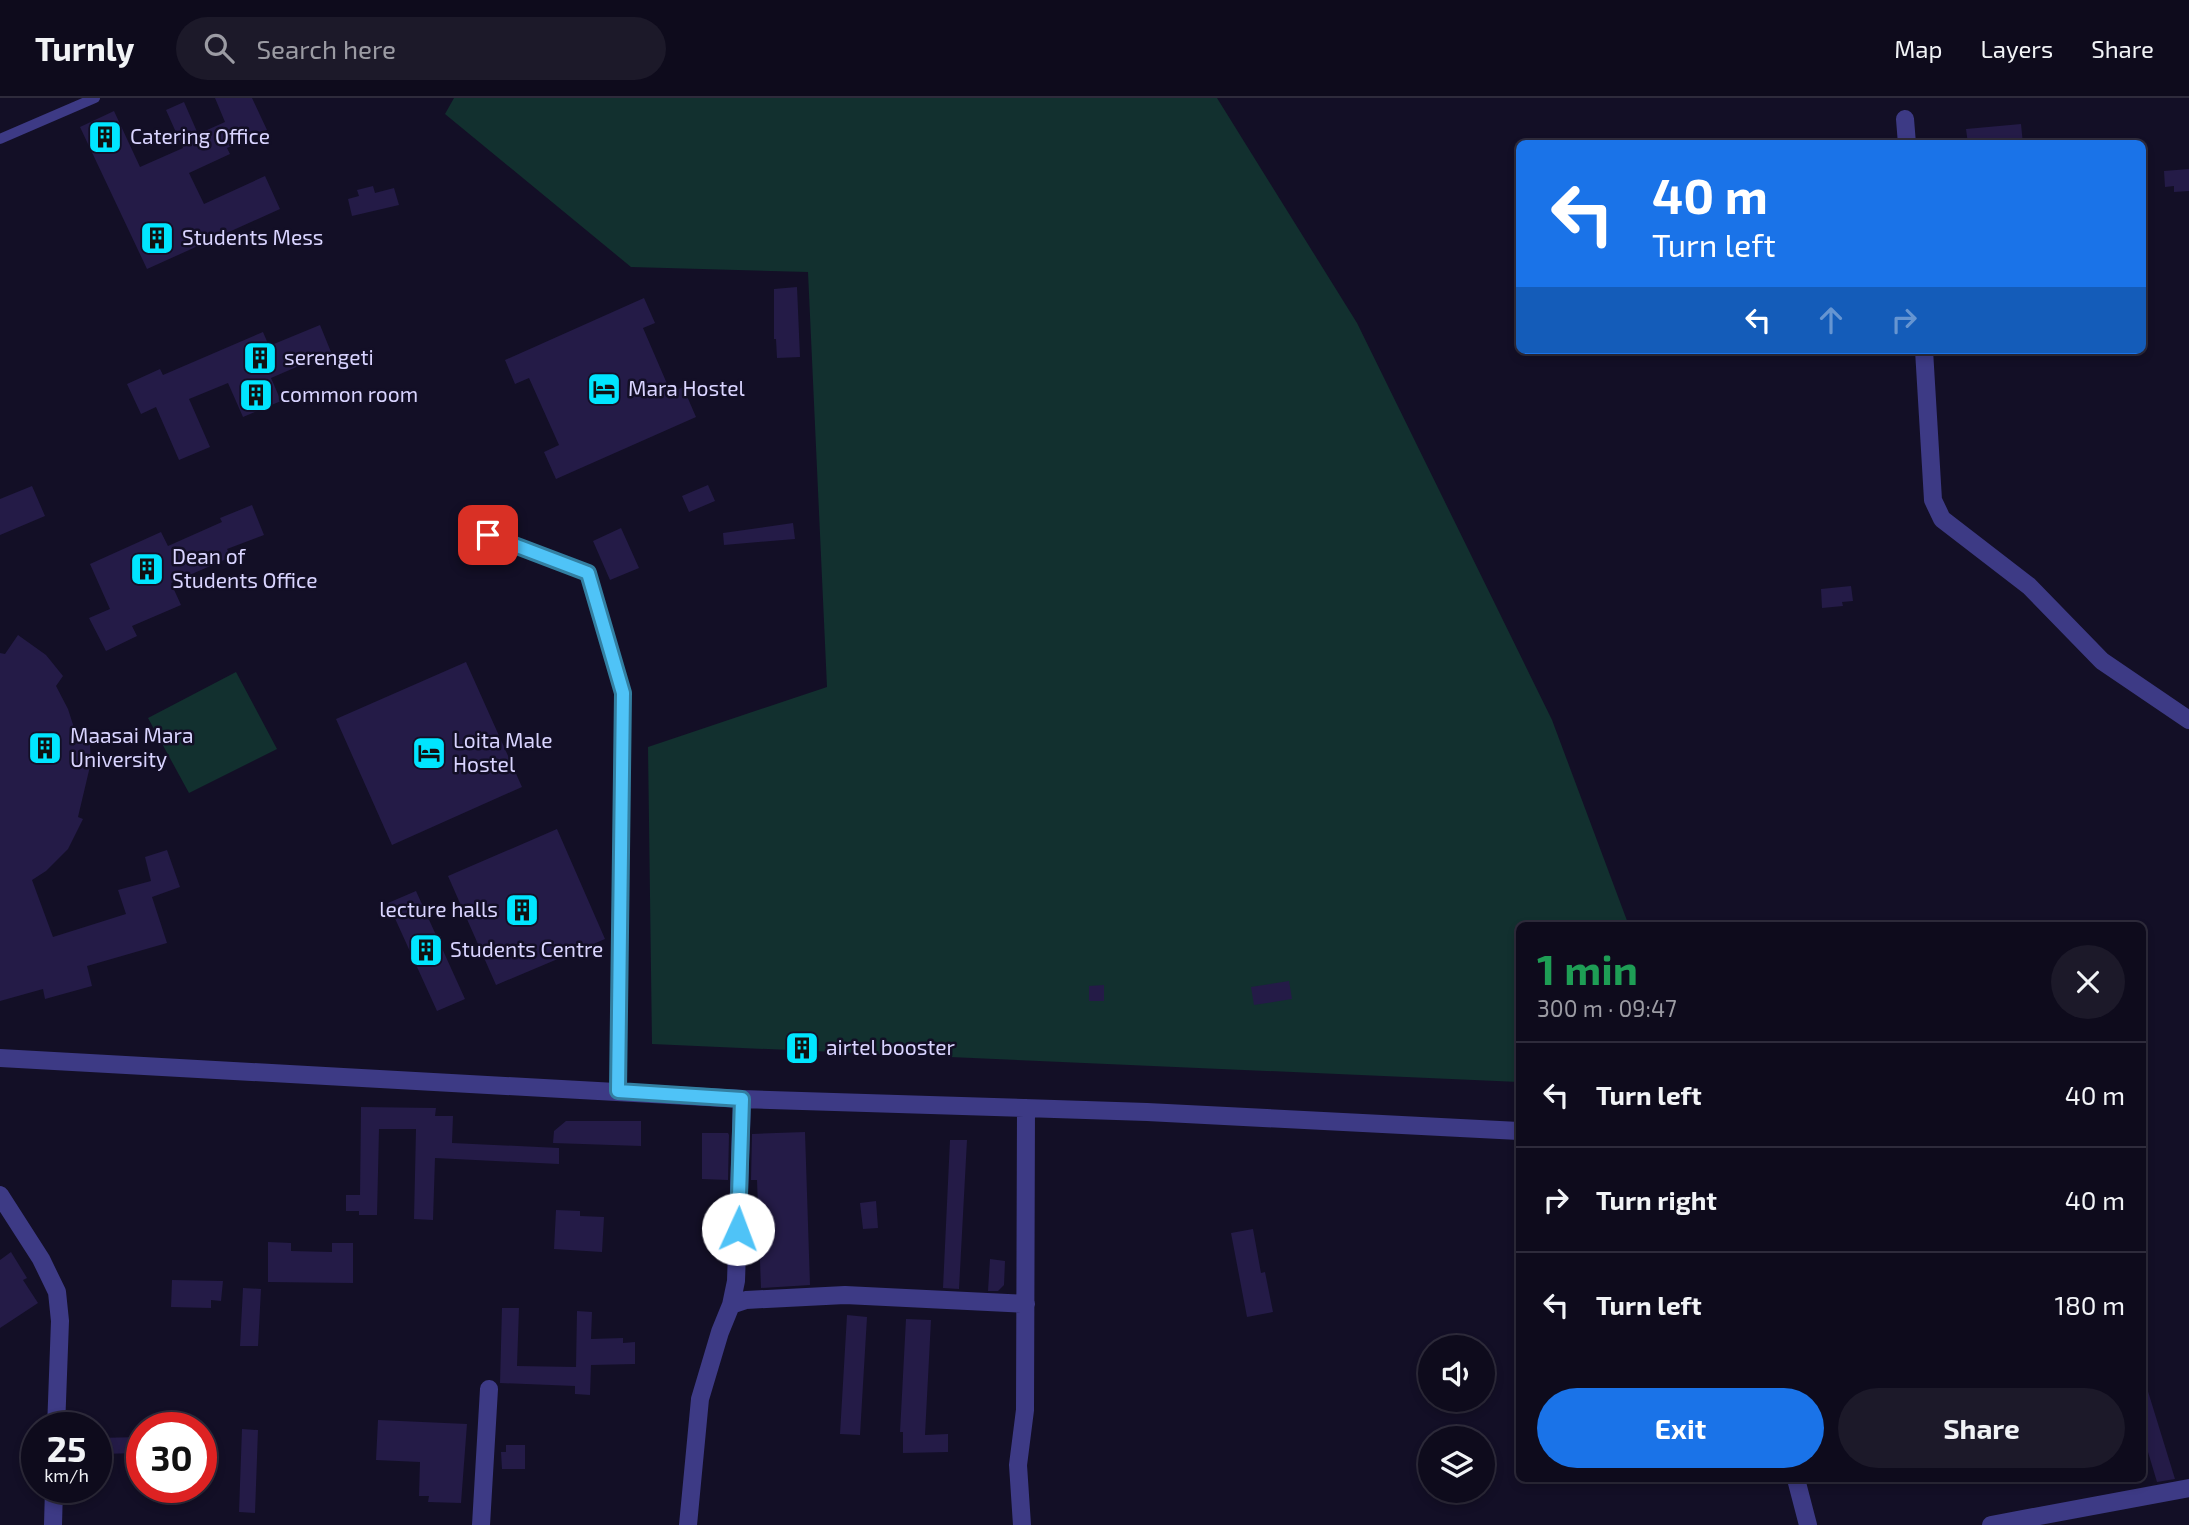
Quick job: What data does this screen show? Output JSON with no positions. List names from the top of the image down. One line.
{"places":{"building":["Catering Office","Students Mess","serengeti","common room","Dean of Students Office","Maasai Mara University","lecture halls","Students Centre","airtel booster"],"hotel":["Mara Hostel","Loita Male Hostel"]},"page":{"header":"Turnly","search":"Search here","nav":["Map","Layers","Share"],"turn":["40 m","Turn left"],"heading":["1 min","300 m · 09:47"],"list":[{"name":"Turn left","value":"40 m"},{"name":"Turn right","value":"40 m"},{"name":"Turn left","value":"180 m"}],"buttons":["Exit","Share"],"speed":"25 km/h","limit":"30"}}
